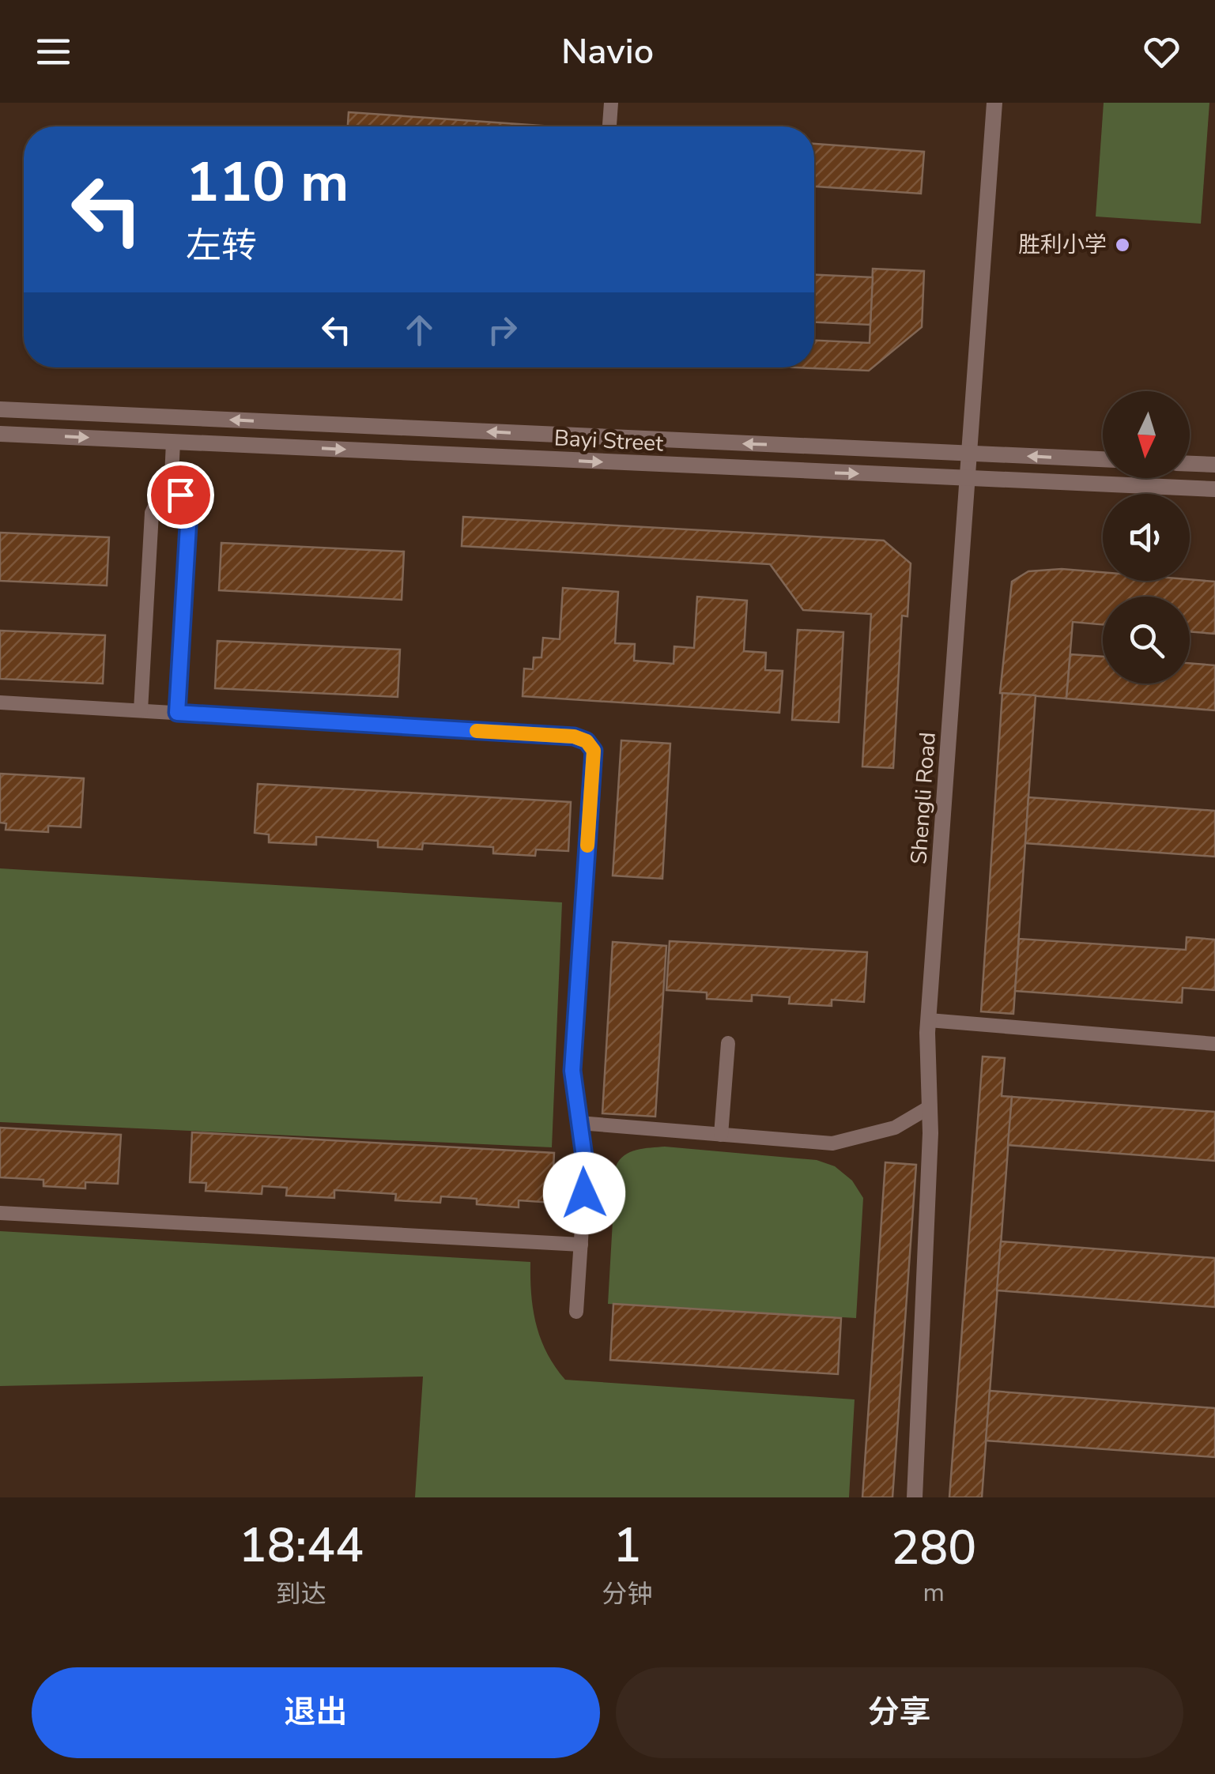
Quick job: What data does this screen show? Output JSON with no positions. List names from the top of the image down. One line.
{"streets":{"street":["Bayi Street","Shengli Road"]},"crossings":[["Bayi Street","Shengli Road"]],"places":["胜利小学"],"north":"bottom","page":{"header":"Navio","turn":["110 m","左转"],"eta":["18:44","到达","1","分钟","280","m"],"buttons":["退出","分享"]}}
